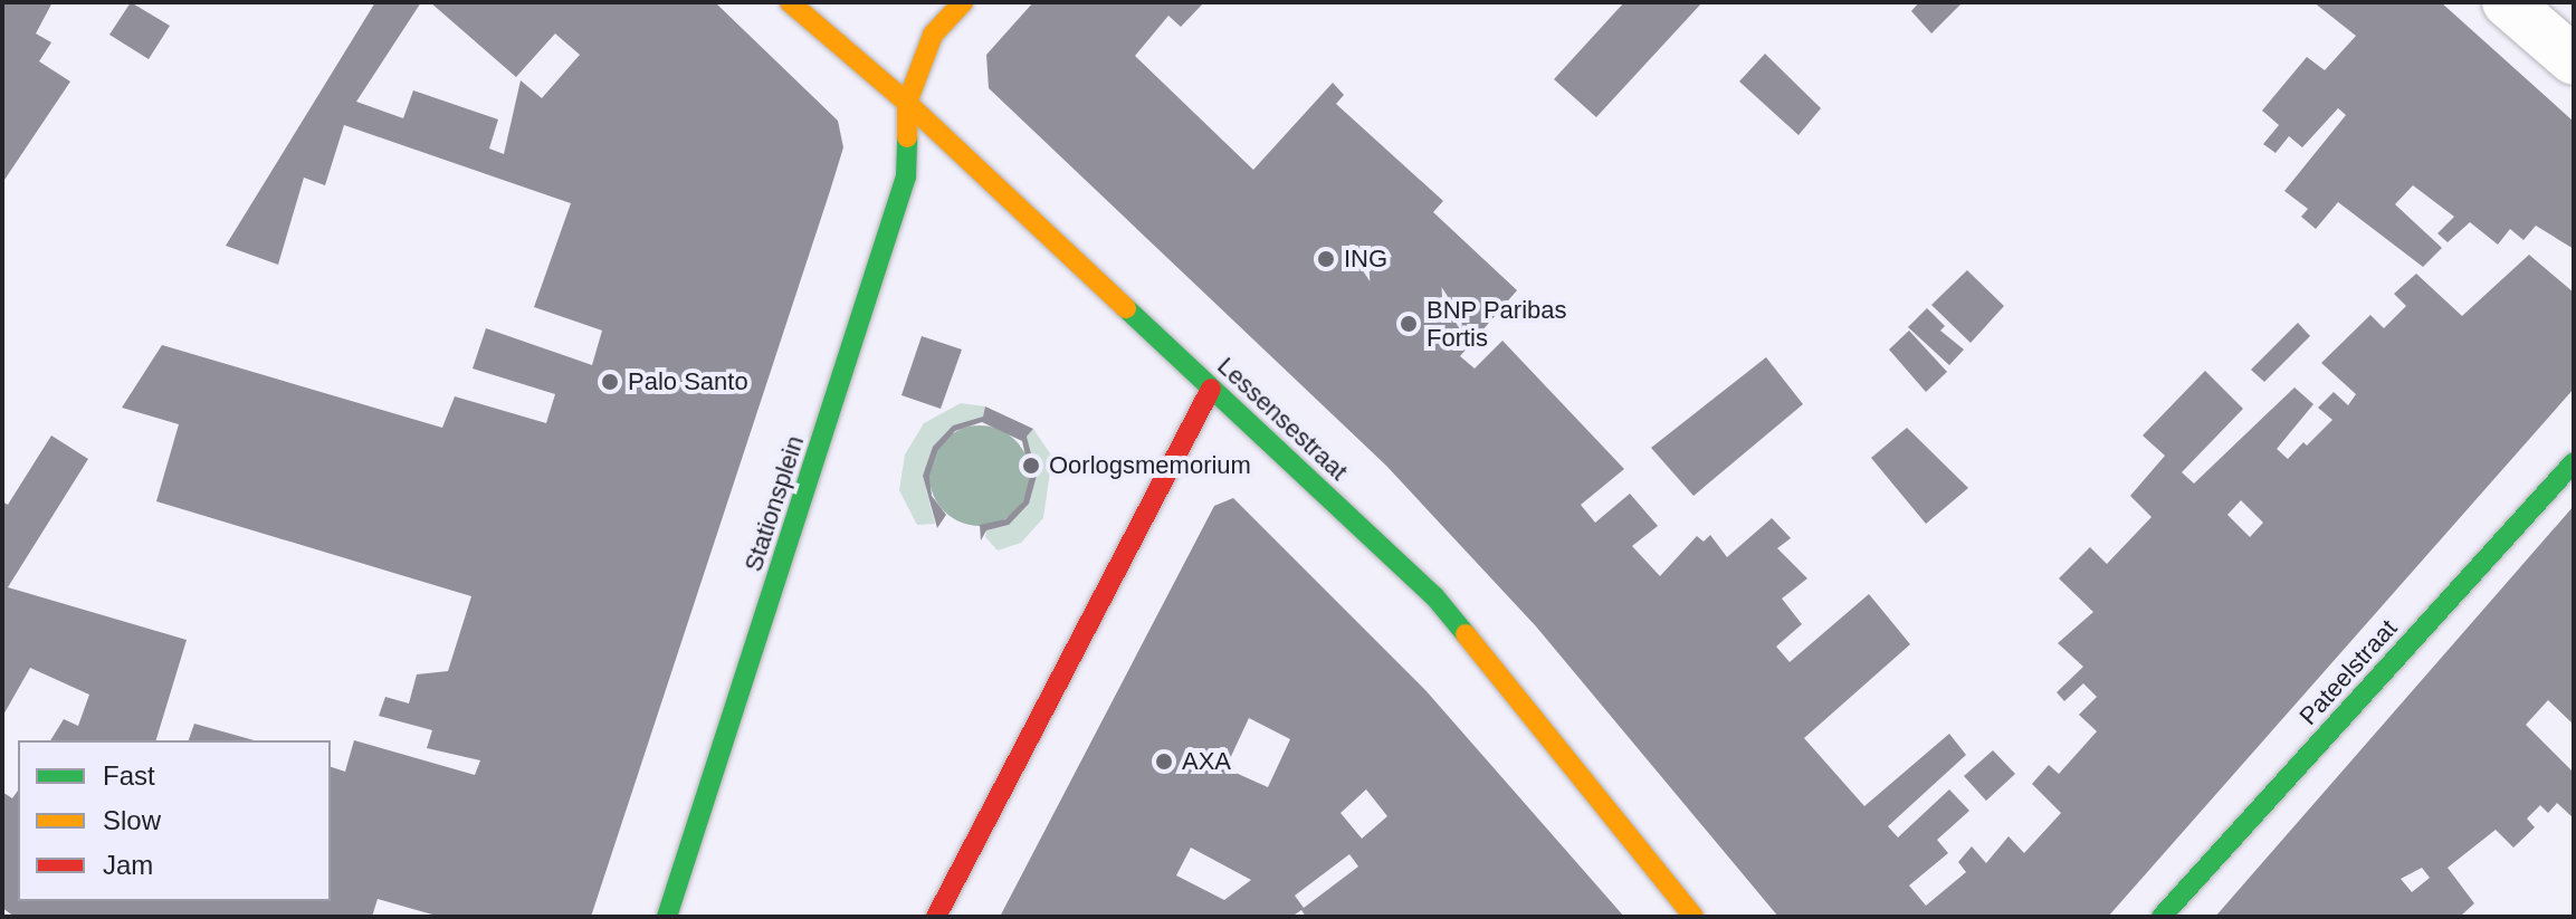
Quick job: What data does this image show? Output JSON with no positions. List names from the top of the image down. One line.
{"streets":{"street":["Lessensestraat","Stationsplein","Pateelstraat"]},"crossings":[["Lessensestraat","Stationsplein"]],"places":["ING","BNP Paribas Fortis","Palo Santo","Oorlogsmemorium","AXA"],"legend":["Fast","Slow","Jam"]}
